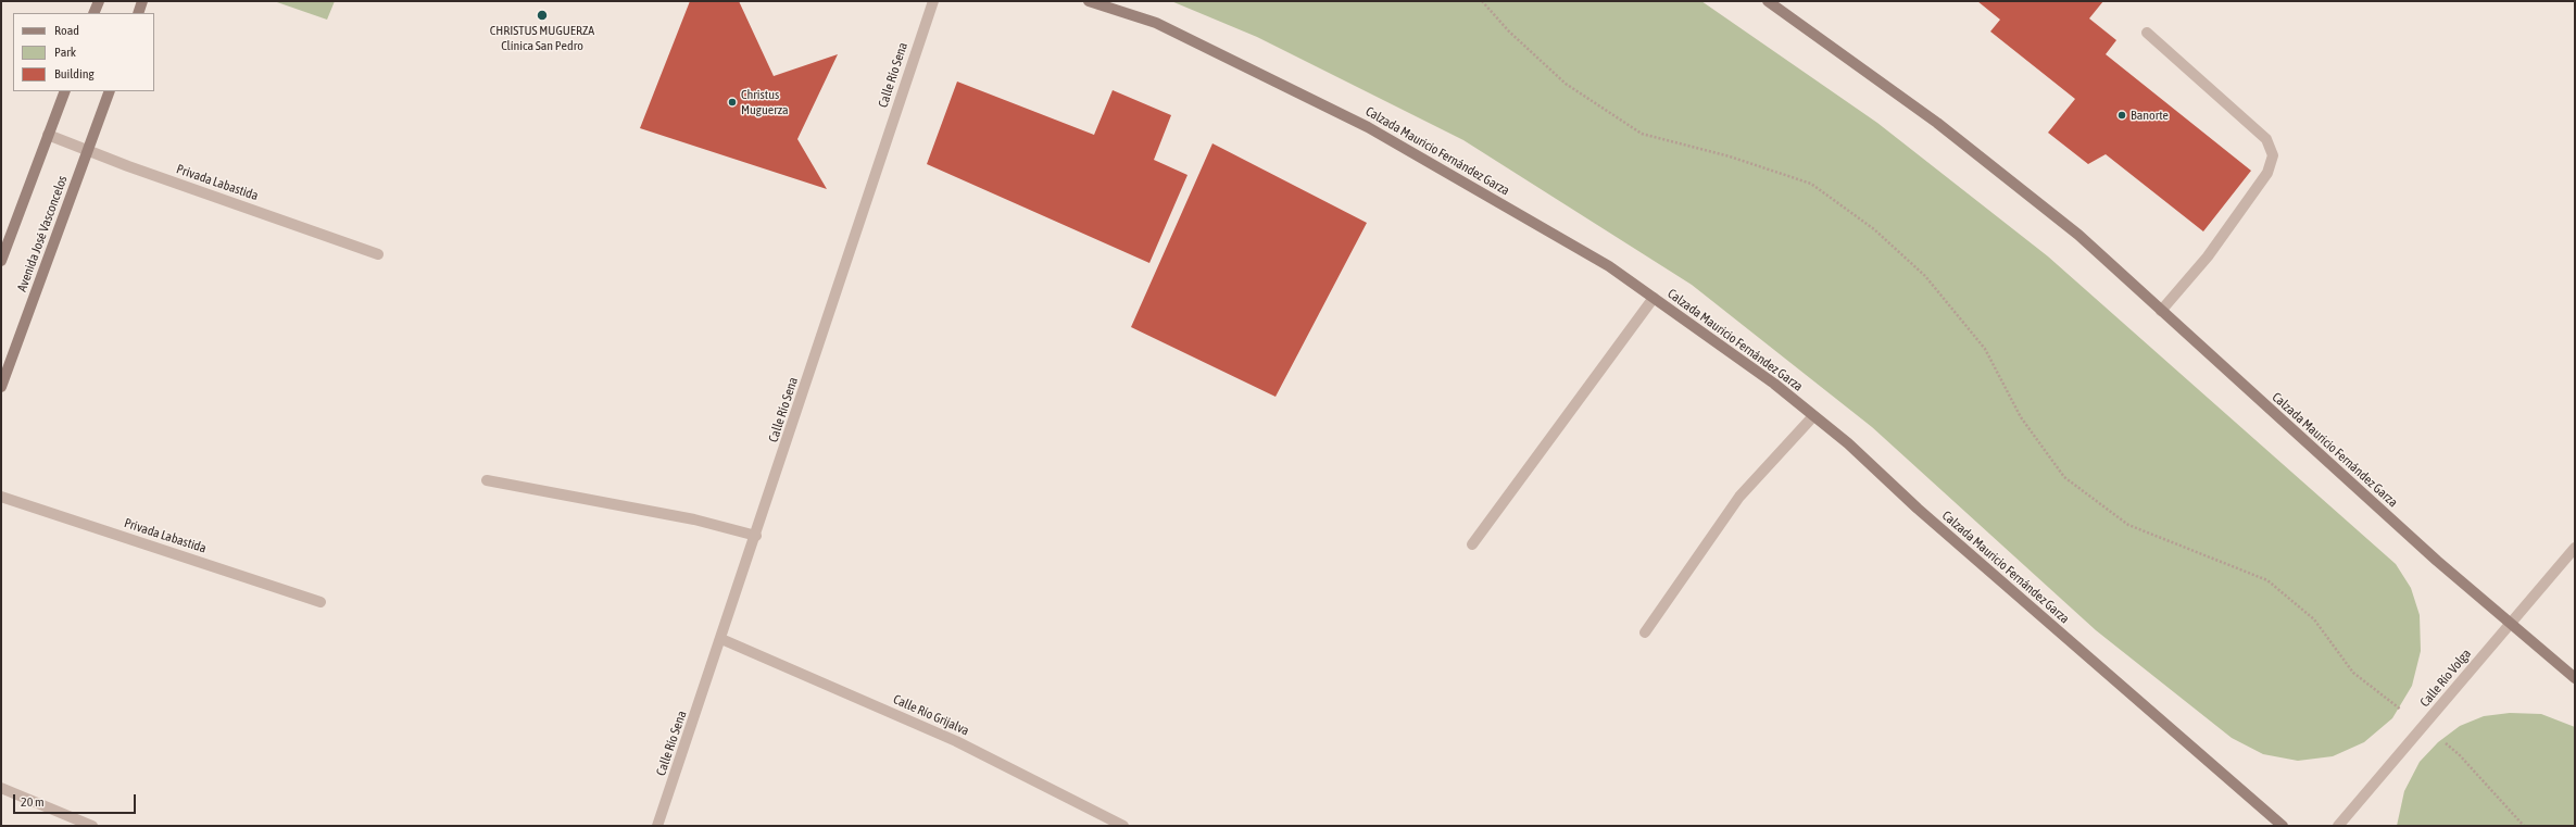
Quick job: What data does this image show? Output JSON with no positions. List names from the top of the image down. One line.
{"streets":{"main road":["Calzada Mauricio Fernández Garza","Avenida José Vasconcelos"],"street":["Calle Río Sena","Privada Labastida","Calle Río Volga","Calle Río Grijalva"]},"crossings":[["Calle Río Sena","Calle Río Grijalva"],["Calzada Mauricio Fernández Garza","Calle Río Volga"],["Privada Labastida","Avenida José Vasconcelos"]],"places":["CHRISTUS MUGUERZA Clínica San Pedro","Christus Muguerza","Banorte"],"legend":["Road","Park","Building"],"scale_bar":"20 m"}
